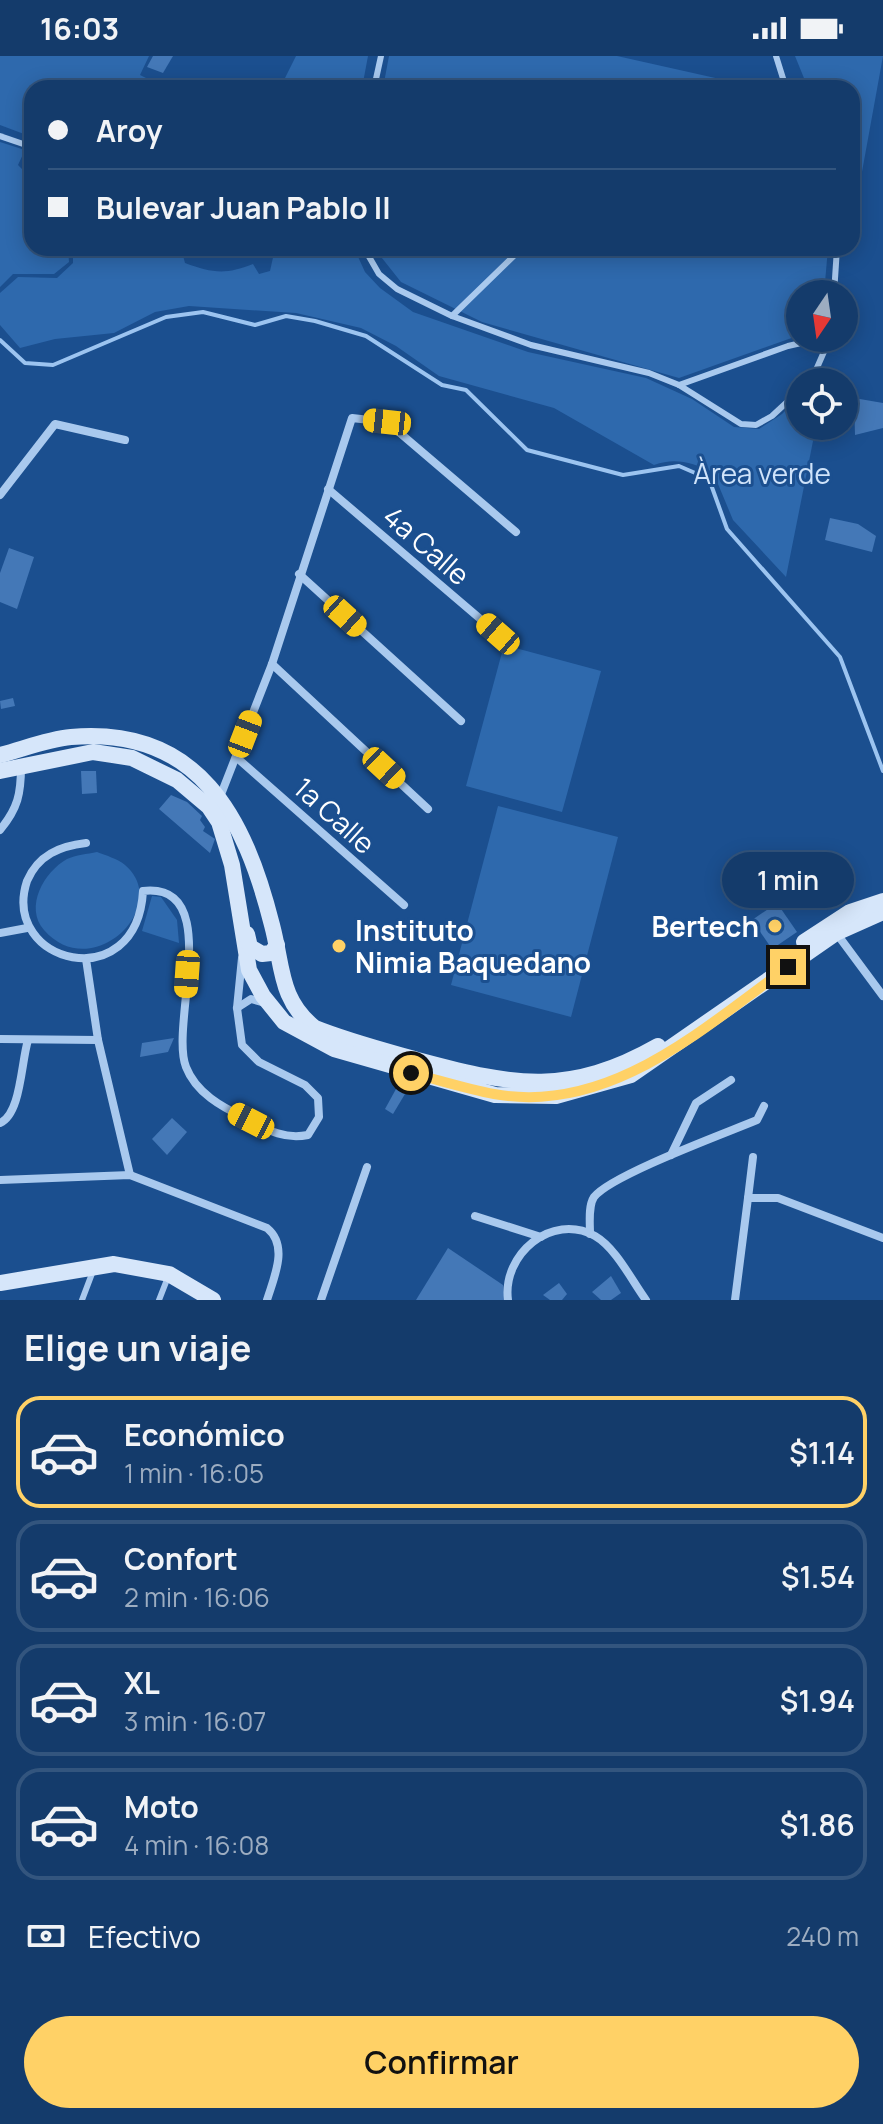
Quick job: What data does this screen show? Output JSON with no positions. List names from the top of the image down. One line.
{"streets":{"street":["4a Calle","1a Calle"]},"parks":["Àrea verde"],"places":["Bertech","Instituto Nimia Baquedano"],"north":"bottom","page":{"status":"16:03","banner":["Aroy","Bulevar Juan Pablo II"],"bubble":"1 min","heading":"Elige un viaje","list":[{"name":"Económico","note":"1 min · 16:05","value":"$1.14"},{"name":"Confort","note":"2 min · 16:06","value":"$1.54"},{"name":"XL","note":"3 min · 16:07","value":"$1.94"},{"name":"Moto","note":"4 min · 16:08","value":"$1.86"}],"pay":["Efectivo","240 m"],"buttons":"Confirmar"}}
